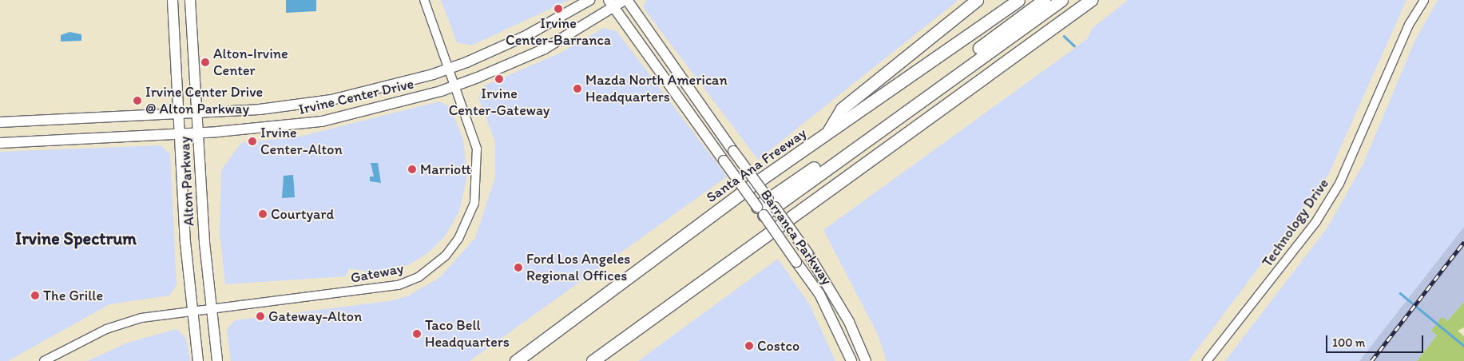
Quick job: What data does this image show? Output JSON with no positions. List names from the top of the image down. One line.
{"streets":{"highway":["Santa Ana Freeway"],"main road":["Irvine Center Drive","Alton Parkway","Barranca Parkway"],"street":["Technology Drive","Gateway"]},"crossings":[["Irvine Center Drive","Alton Parkway"],["Irvine Center Drive","Barranca Parkway"],["Irvine Center Drive","Gateway"],["Alton Parkway","Gateway"]],"districts":["Irvine Spectrum"],"places":["Irvine Center-Barranca","Alton-Irvine Center","Irvine Center-Gateway","Mazda North American Headquarters","Irvine Center Drive @ Alton Parkway","Irvine Center-Alton","Marriott","Courtyard","Ford Los Angeles Regional Offices","The Grille","Gateway-Alton","Taco Bell Headquarters","Costco"],"scale_bar":"100 m"}
